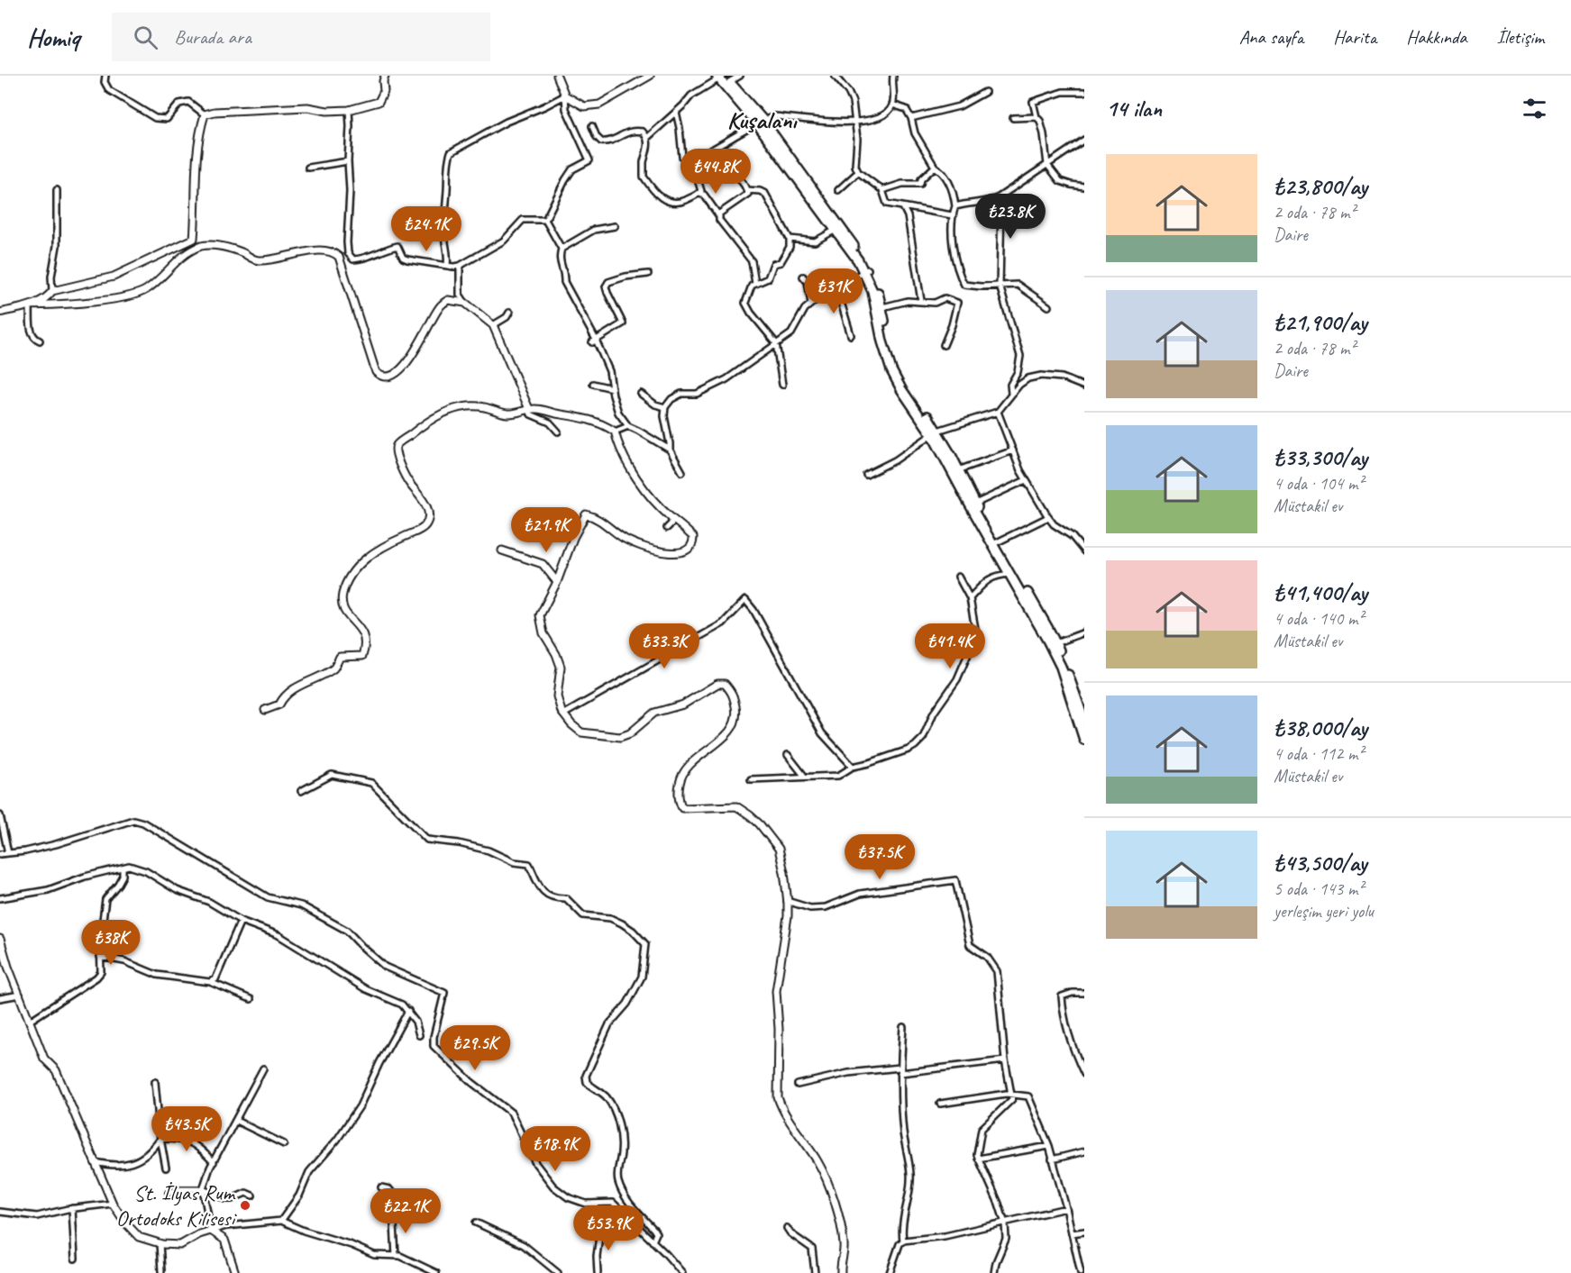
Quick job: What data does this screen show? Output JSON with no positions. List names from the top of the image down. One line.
{"districts":["Kuşalanı"],"places":["St. İlyas Rum Ortodoks Kilisesi"],"page":{"header":"Homiq","search":"Burada ara","nav":["Ana sayfa","Harita","Hakkında","İletişim"],"heading":"14 ilan","list":[{"name":"₺23,800/ay","note":"2 oda · 78 m² · Daire"},{"name":"₺21,900/ay","note":"2 oda · 78 m² · Daire"},{"name":"₺33,300/ay","note":"4 oda · 104 m² · Müstakil ev"},{"name":"₺41,400/ay","note":"4 oda · 140 m² · Müstakil ev"},{"name":"₺38,000/ay","note":"4 oda · 112 m² · Müstakil ev"},{"name":"₺43,500/ay","note":"5 oda · 143 m² · yerleşim yeri yolu"}],"price":["₺44.8K","₺23.8K","₺24.1K","₺31K","₺21.9K","₺33.3K","₺41.4K","₺37.5K","₺38K","₺29.5K","₺43.5K","₺18.9K","₺22.1K","₺53.9K"]}}
